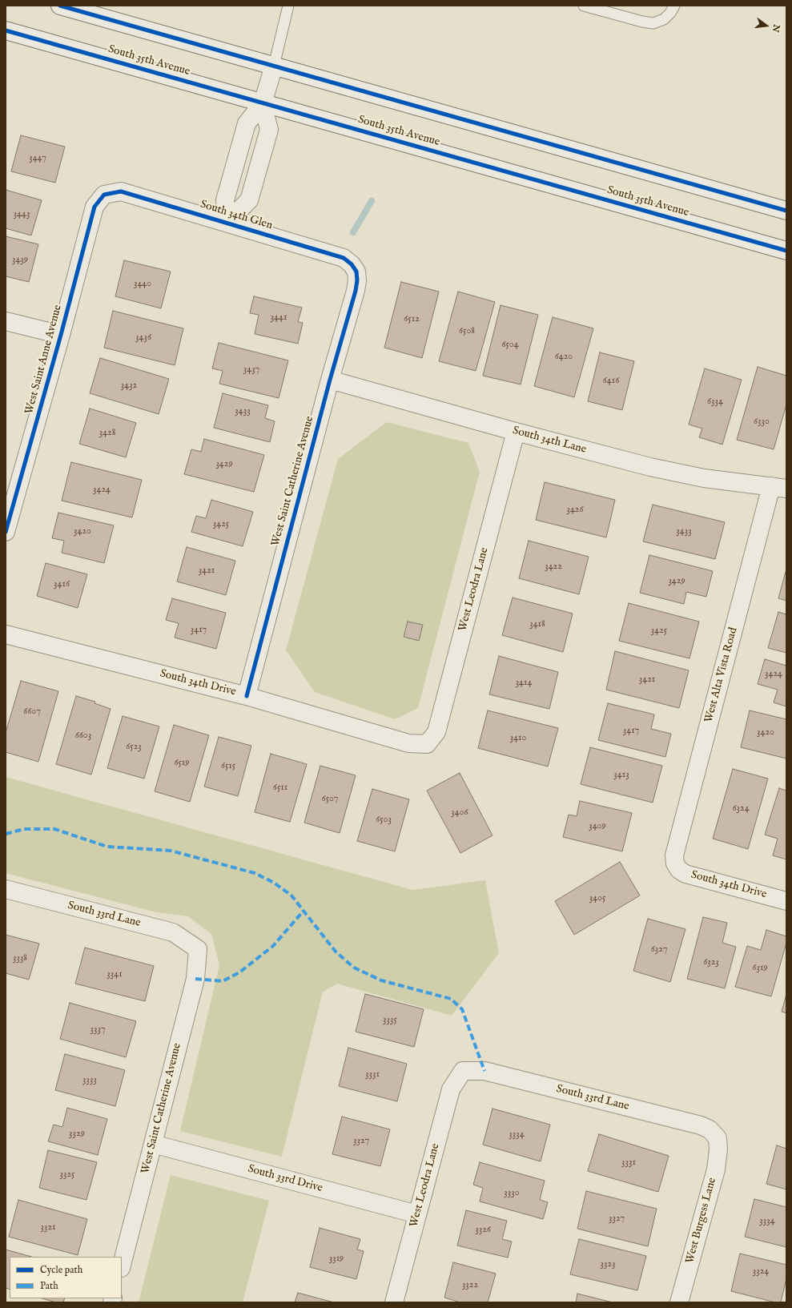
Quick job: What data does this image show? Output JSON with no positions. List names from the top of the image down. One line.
{"streets":{"street":["South 35th Avenue","South 34th Glen","West Saint Anne Avenue","South 34th Lane","West Saint Catherine Avenue","West Leodra Lane","West Alta Vista Road","South 34th Drive","South 33rd Lane","South 33rd Drive","West Burgess Lane"]},"crossings":[["South 34th Glen","West Saint Anne Avenue"],["South 34th Glen","West Saint Catherine Avenue"],["South 34th Lane","West Saint Catherine Avenue"],["South 34th Lane","West Leodra Lane"],["South 34th Lane","West Alta Vista Road"],["West Saint Catherine Avenue","South 34th Drive"],["West Saint Catherine Avenue","South 33rd Lane"],["West Saint Catherine Avenue","South 33rd Drive"],["West Leodra Lane","South 34th Drive"],["West Leodra Lane","South 33rd Lane"],["West Leodra Lane","South 33rd Drive"],["West Alta Vista Road","South 34th Drive"],["South 33rd Lane","West Burgess Lane"]],"house_numbers":["3447","3443","3439","3440","3441","6512","6508","3436","6504","6420","3437","6416","3432","6334","3433","6330","3428","3429","3424","3426","3425","3420","3433","3422","3421","3429","3416","3418","3417","3425","3424","3421","3414","6607","3417","3420","6603","3410","6523","6519","6515","3413","6511","6507","6324","3406","6503","3409","3405","6327","3338","6323","6319","3341","3335","3337","3331","3333","3329","3334","3327","3331","3325","3330","3327","3334","3321","3326","3319","3323","3324","3322"],"legend":["Cycle path","Path"],"north":"right"}
